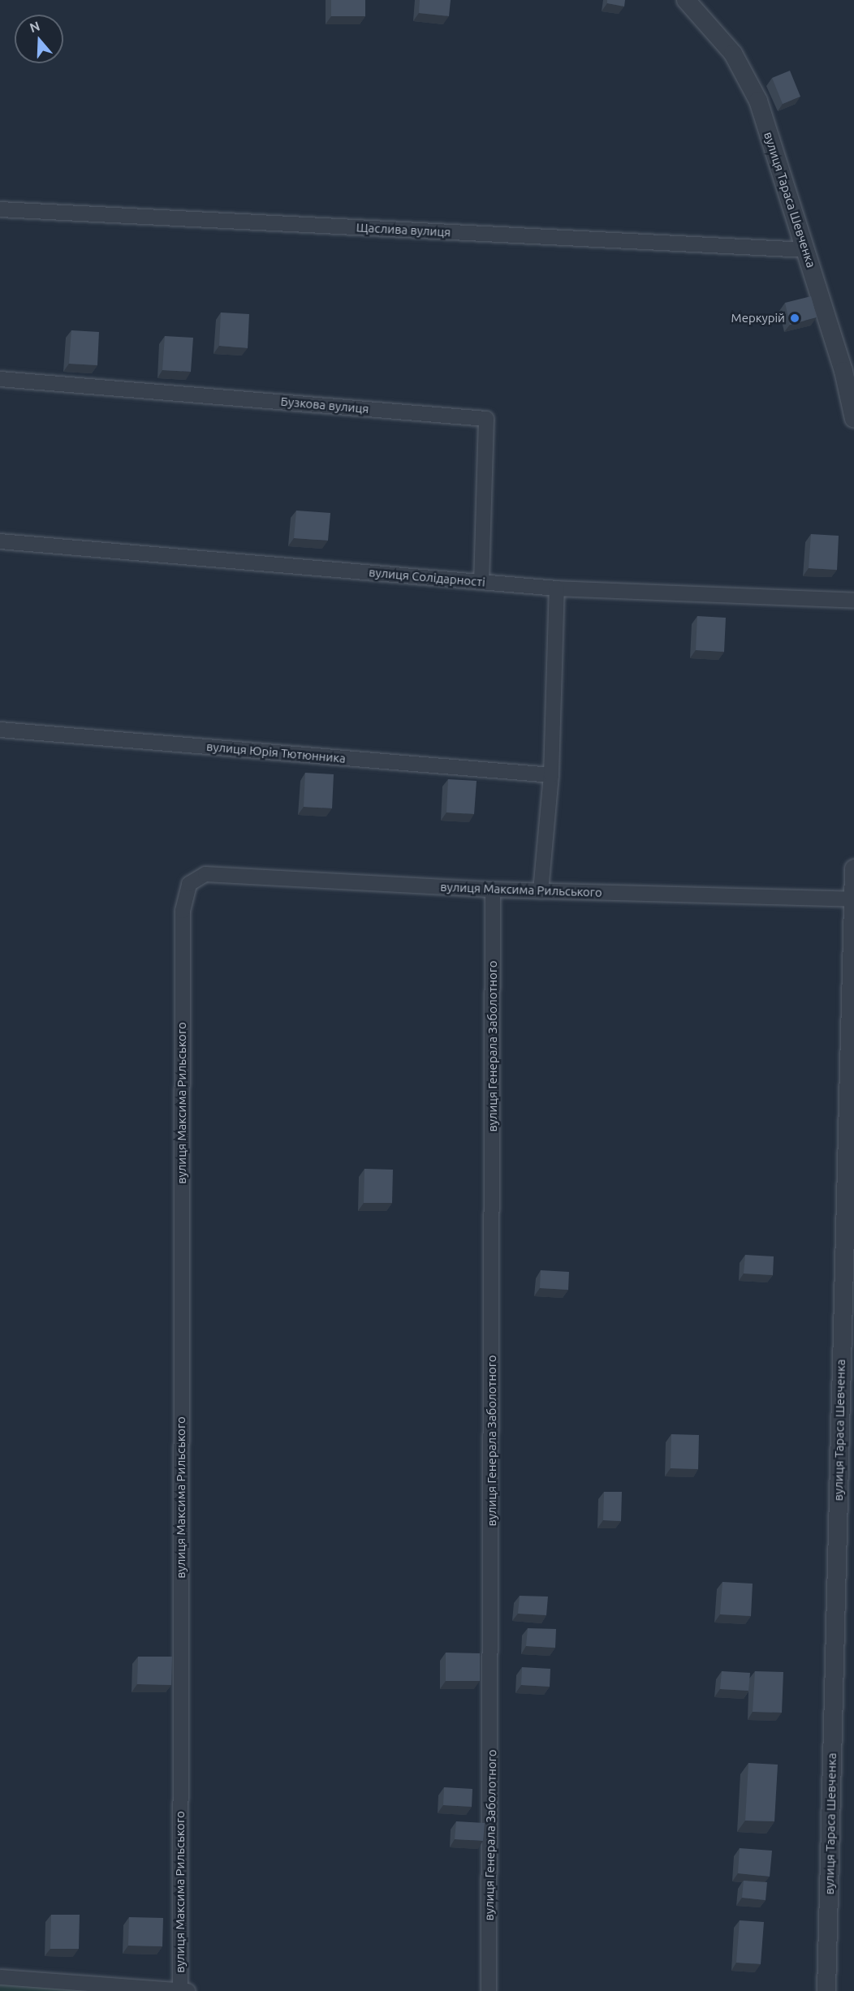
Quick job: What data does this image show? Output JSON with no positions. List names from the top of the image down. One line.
{"streets":{"street":["вулиця Тараса Шевченка","Щаслива вулиця","Бузкова вулиця","вулиця Солідарності","вулиця Юрія Тютюнника","вулиця Максима Рильського","вулиця Генерала Заболотного"]},"crossings":[["вулиця Тараса Шевченка","Щаслива вулиця"],["вулиця Тараса Шевченка","вулиця Максима Рильського"],["Бузкова вулиця","вулиця Солідарності"],["вулиця Максима Рильського","вулиця Генерала Заболотного"]],"places":["Меркурій"],"north":"top"}
